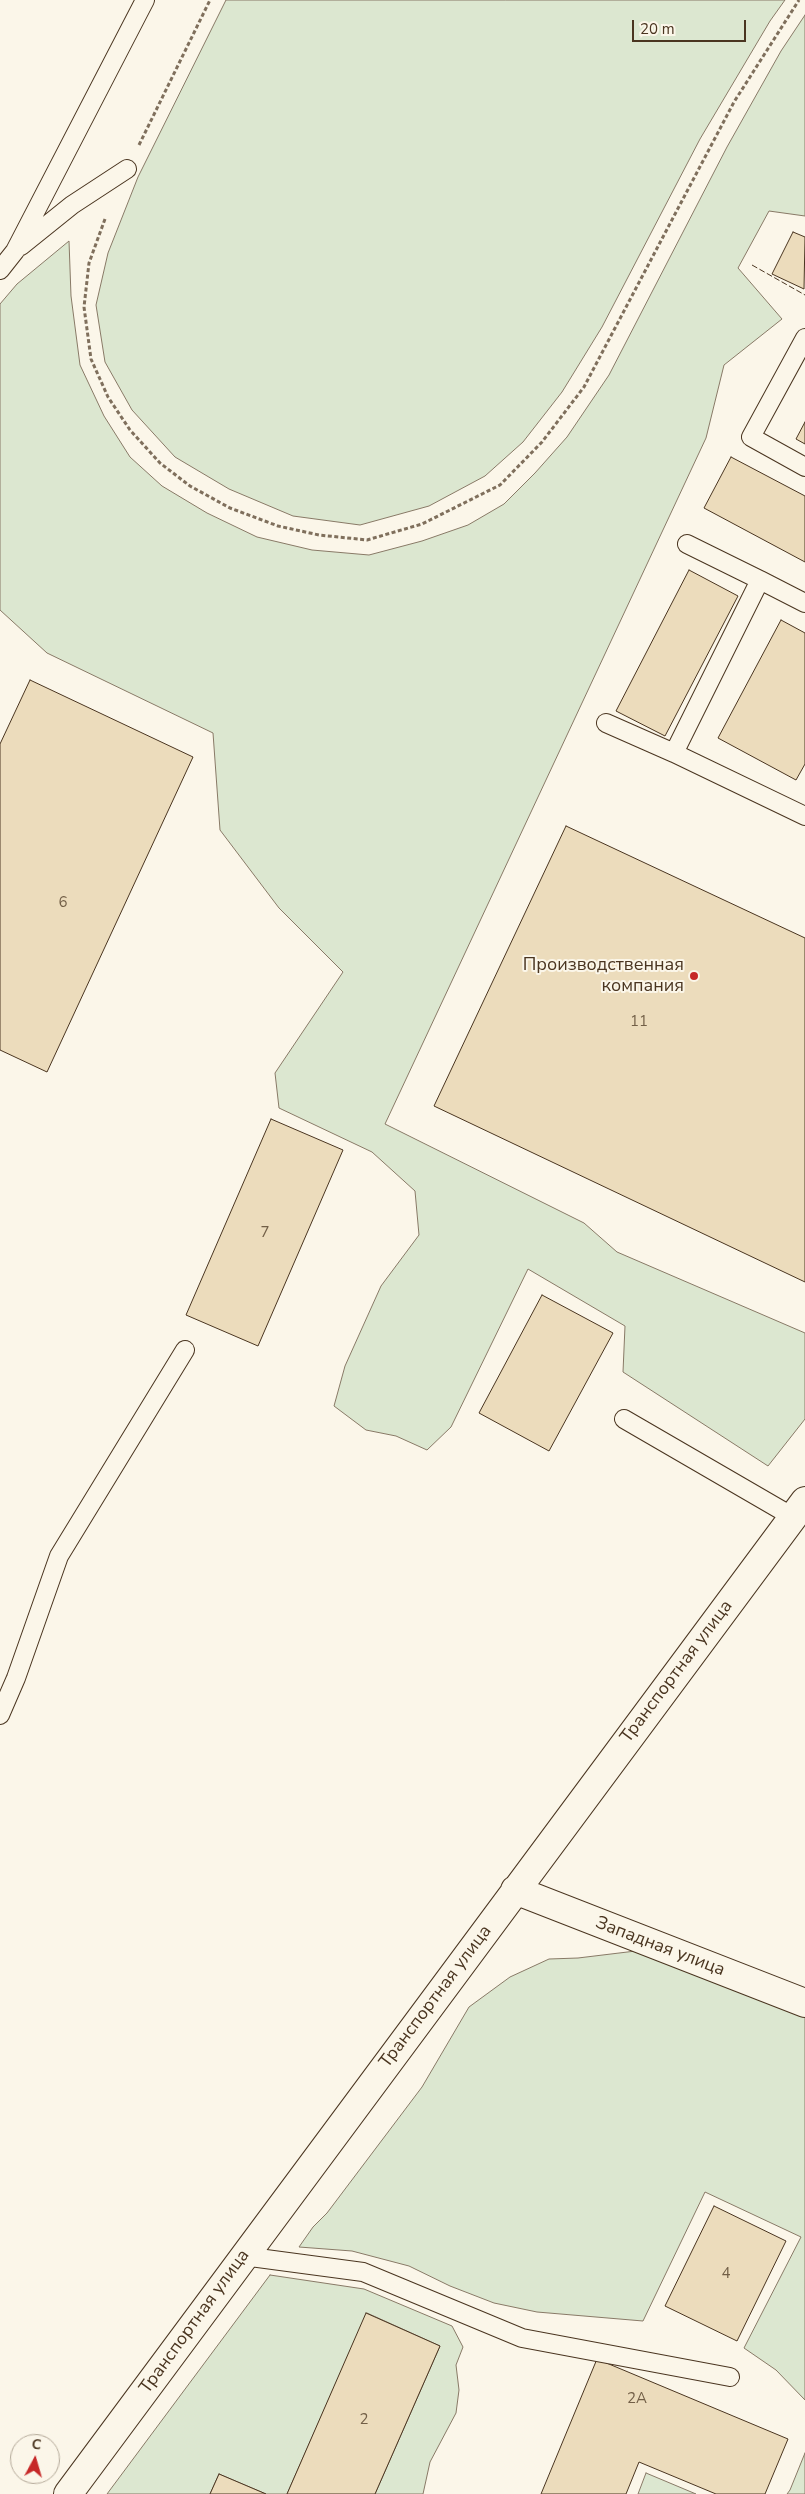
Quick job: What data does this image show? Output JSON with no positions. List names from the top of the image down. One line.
{"streets":{"street":["Транспортная улица","Западная улица"]},"crossings":[["Транспортная улица","Западная улица"]],"places":["Производственная компания"],"house_numbers":["6","11","7","4","2А","2"],"scale_bar":"20 m","north":"top"}
